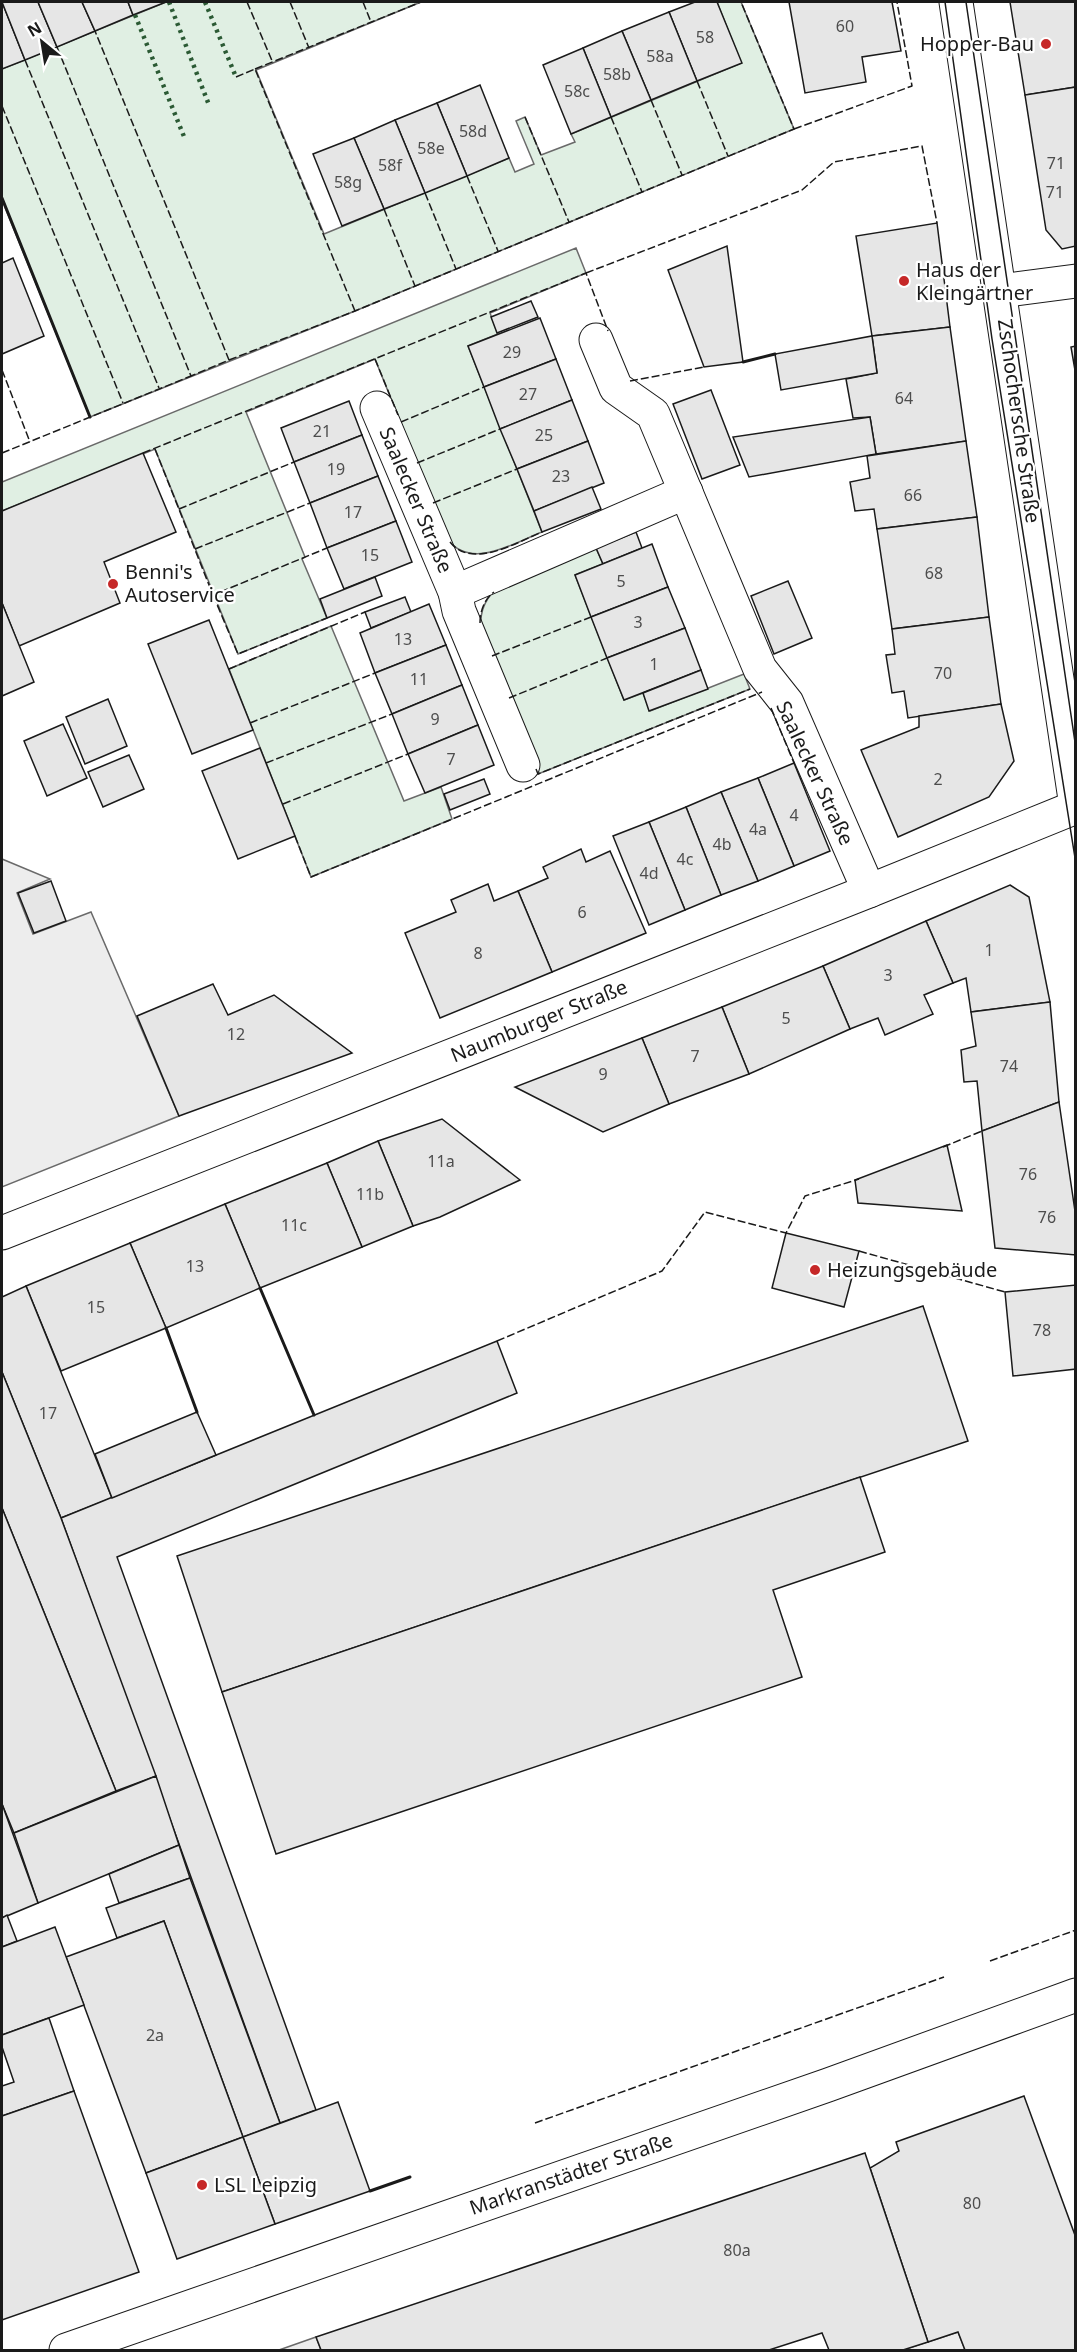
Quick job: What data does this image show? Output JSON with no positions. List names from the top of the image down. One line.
{"streets":{"street":["Zschochersche Straße","Saalecker Straße","Naumburger Straße","Markranstädter Straße"]},"crossings":[["Zschochersche Straße","Naumburger Straße"],["Saalecker Straße","Naumburger Straße"]],"places":["Hopper-Bau","Haus der Kleingärtner","Benni's Autoservice","Heizungsgebäude","LSL Leipzig"],"house_numbers":["60","58","58a","58b","58c","58d","58e","71","58f","58g","71","29","27","64","21","25","19","23","66","17","15","68","5","3","13","1","70","11","9","7","2","4","4a","4b","4c","4d","6","1","8","3","5","12","7","74","9","11a","76","11b","76","11c","13","15","78","17","2a","80","80a"],"north":"top left"}
